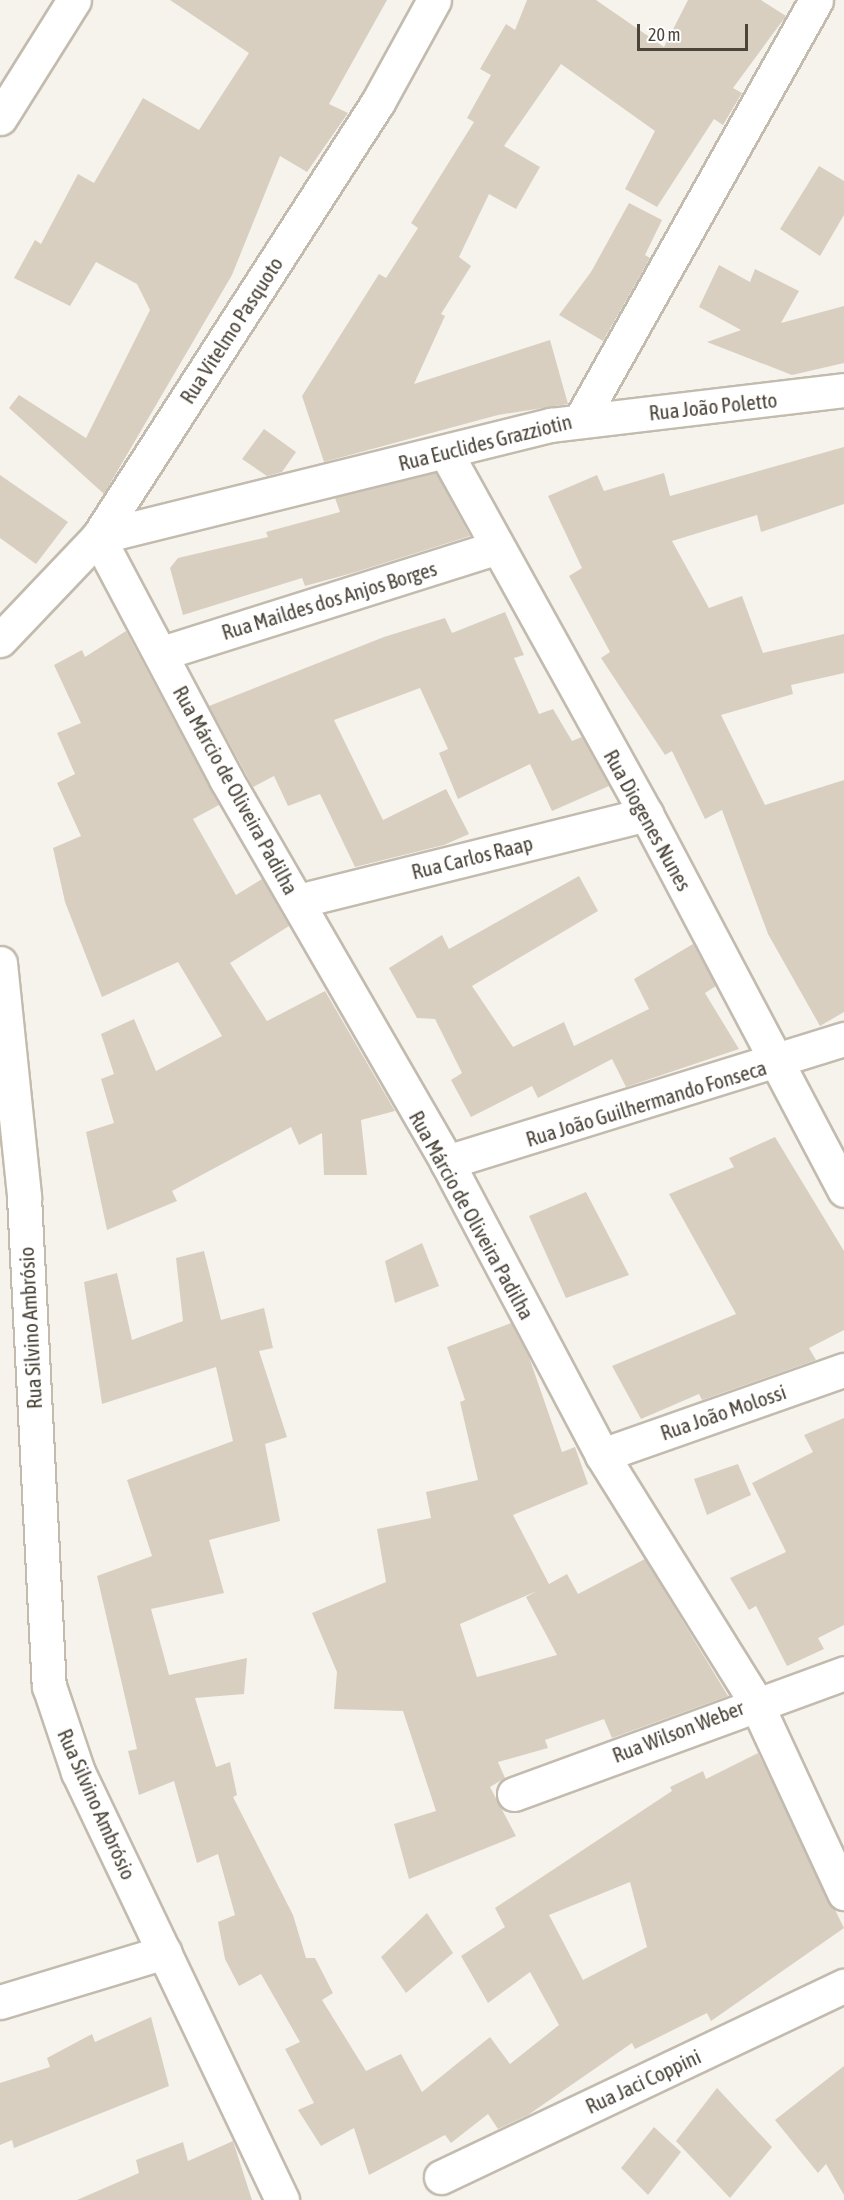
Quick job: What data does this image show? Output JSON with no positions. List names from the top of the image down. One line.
{"streets":{"street":["Rua Vitelmo Pasquoto","Rua João Poletto","Rua Euclides Grazziotin","Rua Maildes dos Anjos Borges","Rua Márcio de Oliveira Padilha","Rua Diogenes Nunes","Rua Carlos Raap","Rua João Guilhermando Fonseca","Rua Silvino Ambrósio","Rua João Molossi","Rua Wilson Weber","Rua Jaci Coppini"]},"crossings":[["Rua Vitelmo Pasquoto","Rua Euclides Grazziotin"],["Rua Vitelmo Pasquoto","Rua Márcio de Oliveira Padilha"],["Rua João Poletto","Rua Euclides Grazziotin"],["Rua Euclides Grazziotin","Rua Márcio de Oliveira Padilha"],["Rua Euclides Grazziotin","Rua Diogenes Nunes"],["Rua Maildes dos Anjos Borges","Rua Márcio de Oliveira Padilha"],["Rua Maildes dos Anjos Borges","Rua Diogenes Nunes"],["Rua Márcio de Oliveira Padilha","Rua Carlos Raap"],["Rua Márcio de Oliveira Padilha","Rua João Guilhermando Fonseca"],["Rua Márcio de Oliveira Padilha","Rua João Molossi"],["Rua Márcio de Oliveira Padilha","Rua Wilson Weber"],["Rua Diogenes Nunes","Rua Carlos Raap"],["Rua Diogenes Nunes","Rua João Guilhermando Fonseca"]],"scale_bar":"20 m"}
